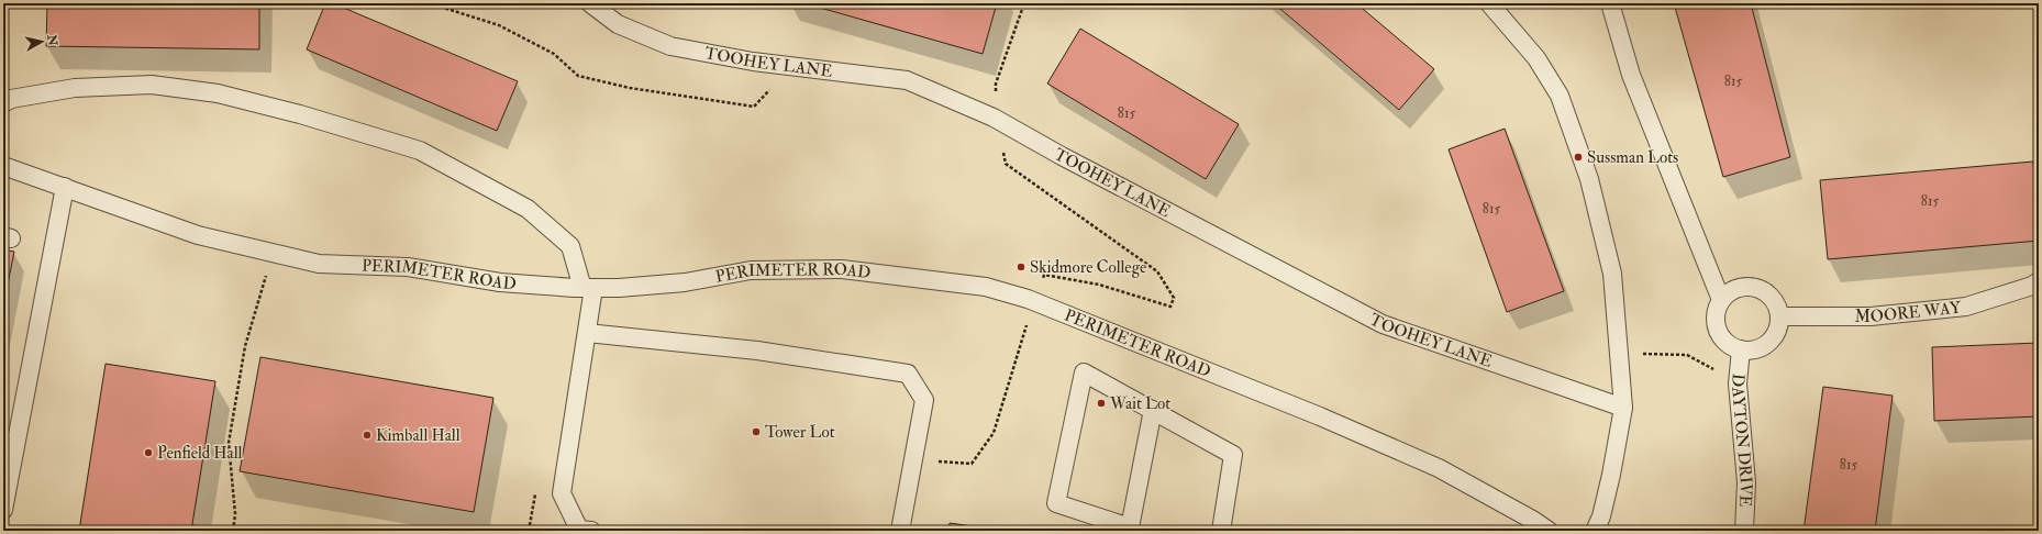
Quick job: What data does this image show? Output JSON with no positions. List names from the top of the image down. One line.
{"streets":{"lane":["TOOHEY LANE","PERIMETER ROAD","MOORE WAY","DAYTON DRIVE"]},"crossings":[["MOORE WAY","DAYTON DRIVE"]],"places":["Sussman Lots","Skidmore College","Wait Lot","Tower Lot","Kimball Hall","Penfield Hall"],"house_numbers":["815","815","815","815","815"],"north":"right"}
